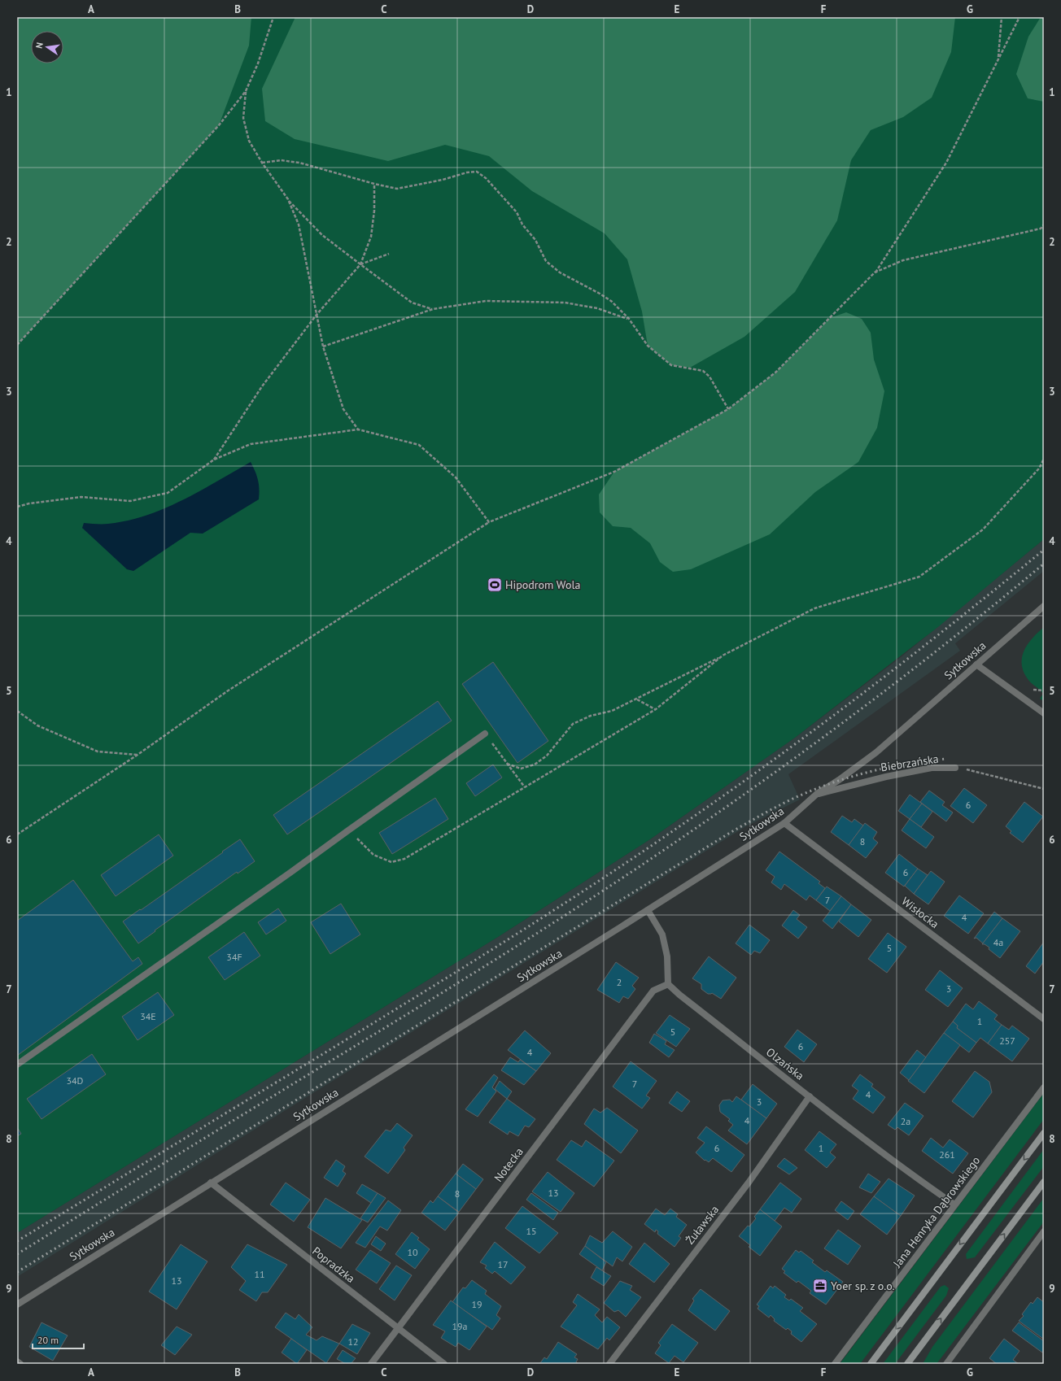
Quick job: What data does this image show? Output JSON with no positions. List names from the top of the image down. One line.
{"streets":{"street":["Sytkowska","Biebrzańska","Wisłocka","Olzańska","Notecka","Jana Henryka Dąbrowskiego","Żuławska","Popradzka"]},"crossings":[["Sytkowska","Biebrzańska"],["Sytkowska","Wisłocka"],["Sytkowska","Popradzka"],["Olzańska","Notecka"],["Olzańska","Jana Henryka Dąbrowskiego"],["Olzańska","Żuławska"],["Notecka","Popradzka"]],"places":{"sports":["Hipodrom Wola"],"office":["Yoer sp. z o.o."]},"house_numbers":["6","8","6","7","4","4a","5","34F","2","3","34E","1","5","257","6","4","34D","7","4","3","4","2a","6","1","261","13","8","15","10","17","11","13","19","19a","12"],"scale_bar":"20 m","north":"left","grid":{"columns":["A","B","C","D","E","F","G"],"rows":["1","2","3","4","5","6","7","8","9"]}}
